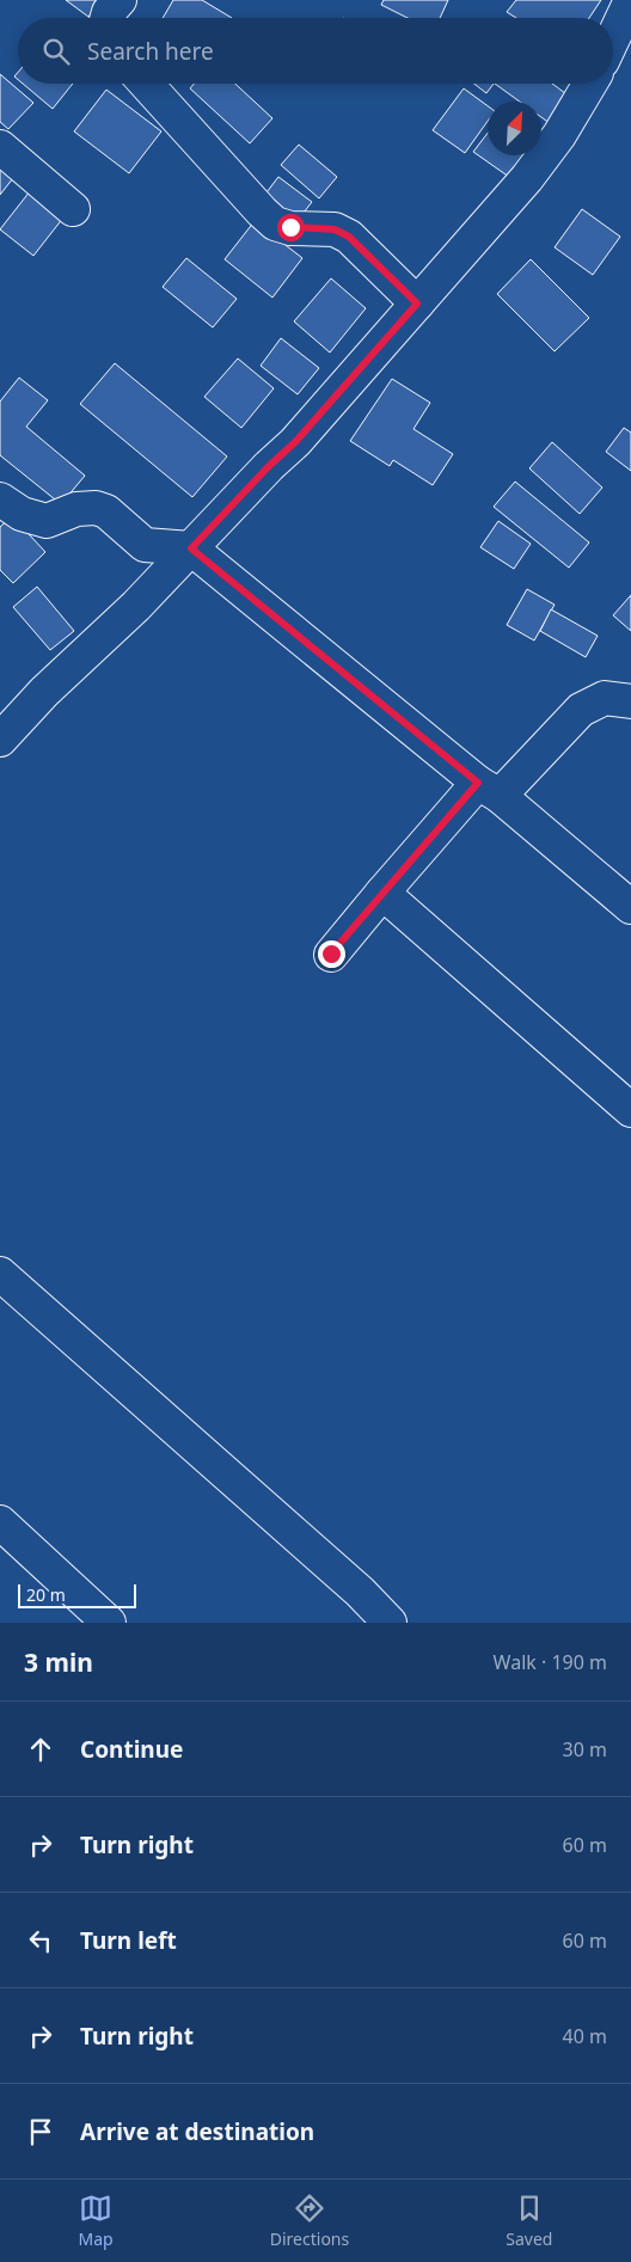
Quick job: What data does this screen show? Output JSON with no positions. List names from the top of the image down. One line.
{"scale_bar":"20 m","north":"top right","page":{"search":"Search here","scale":"20 m","heading":["3 min","Walk · 190 m"],"list":[["Continue","30 m"],["Turn right","60 m"],["Turn left","60 m"],["Turn right","40 m"],"Arrive at destination"],"nav":["Map","Directions","Saved"]}}
